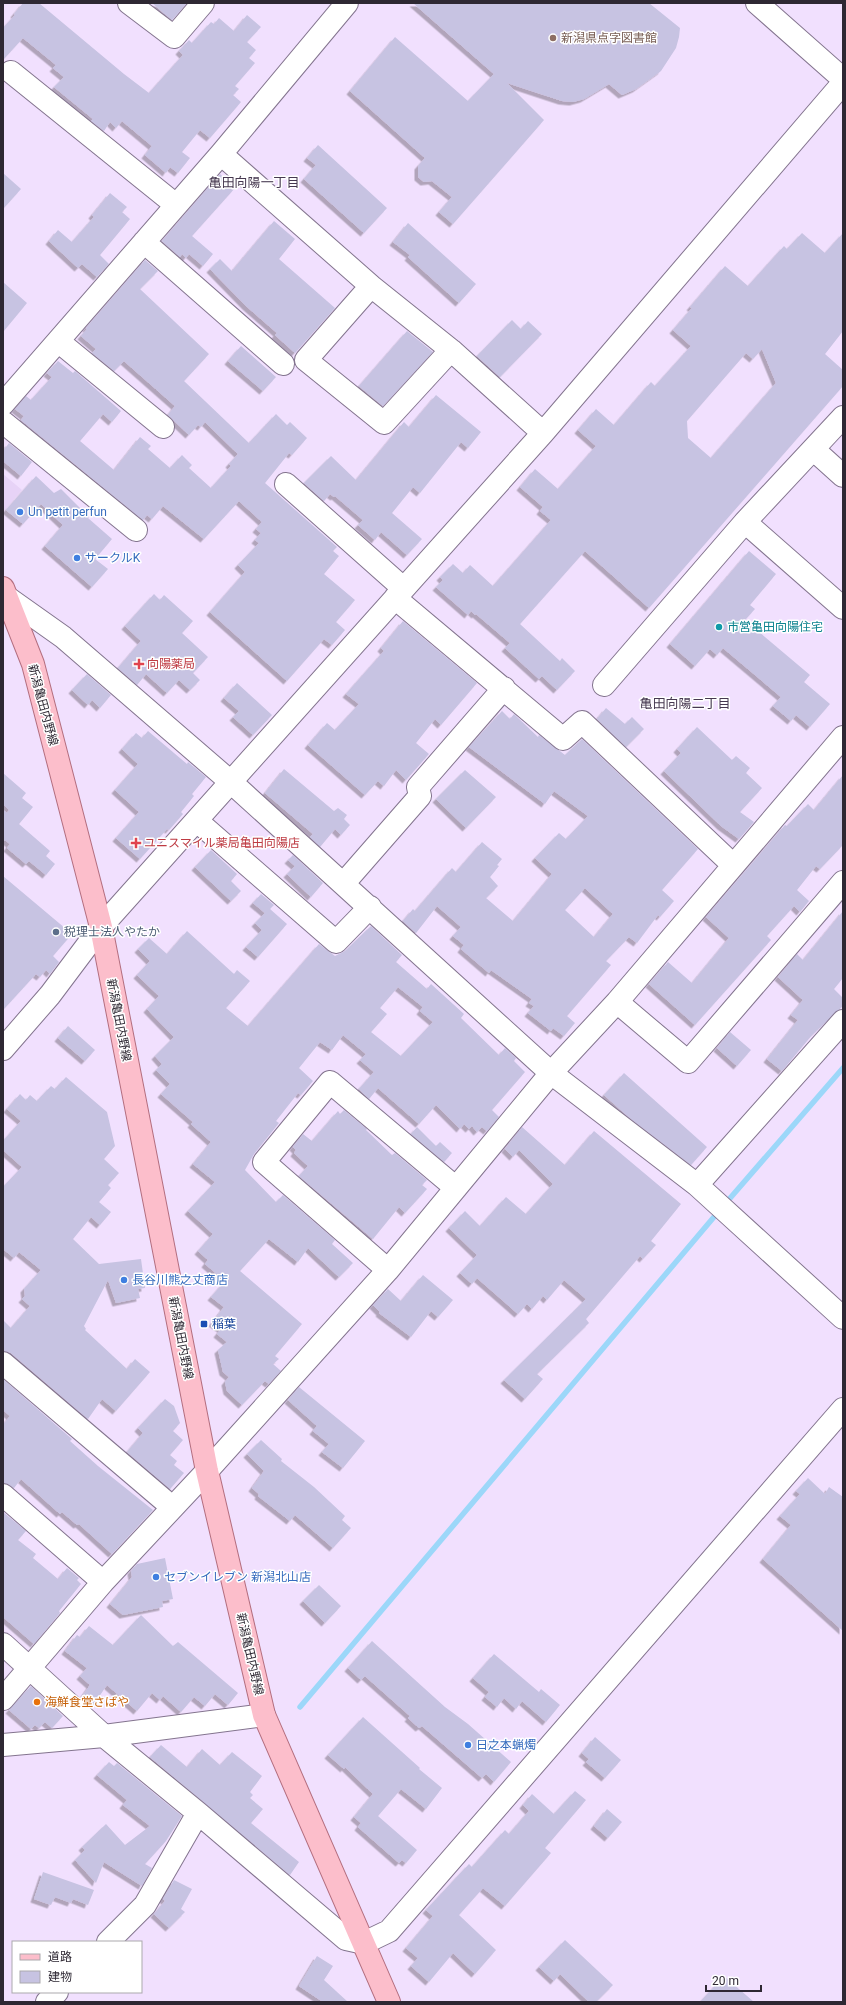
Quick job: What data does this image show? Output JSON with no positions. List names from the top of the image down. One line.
{"streets":{"main road":["新潟亀田内野線"]},"districts":["亀田向陽一丁目","亀田向陽二丁目"],"places":{"other":["新潟県点字図書館","Un petit perfun","サークルK","市営亀田向陽住宅","税理士法人やたか","長谷川熊之丈商店","セブンイレブン 新潟北山店","海鮮食堂さばや","日之本蝋燭"],"health":["向陽薬局","ユニスマイル薬局亀田向陽店"],"transit":["稲葉"]},"legend":["道路","建物"],"scale_bar":"20 m"}
